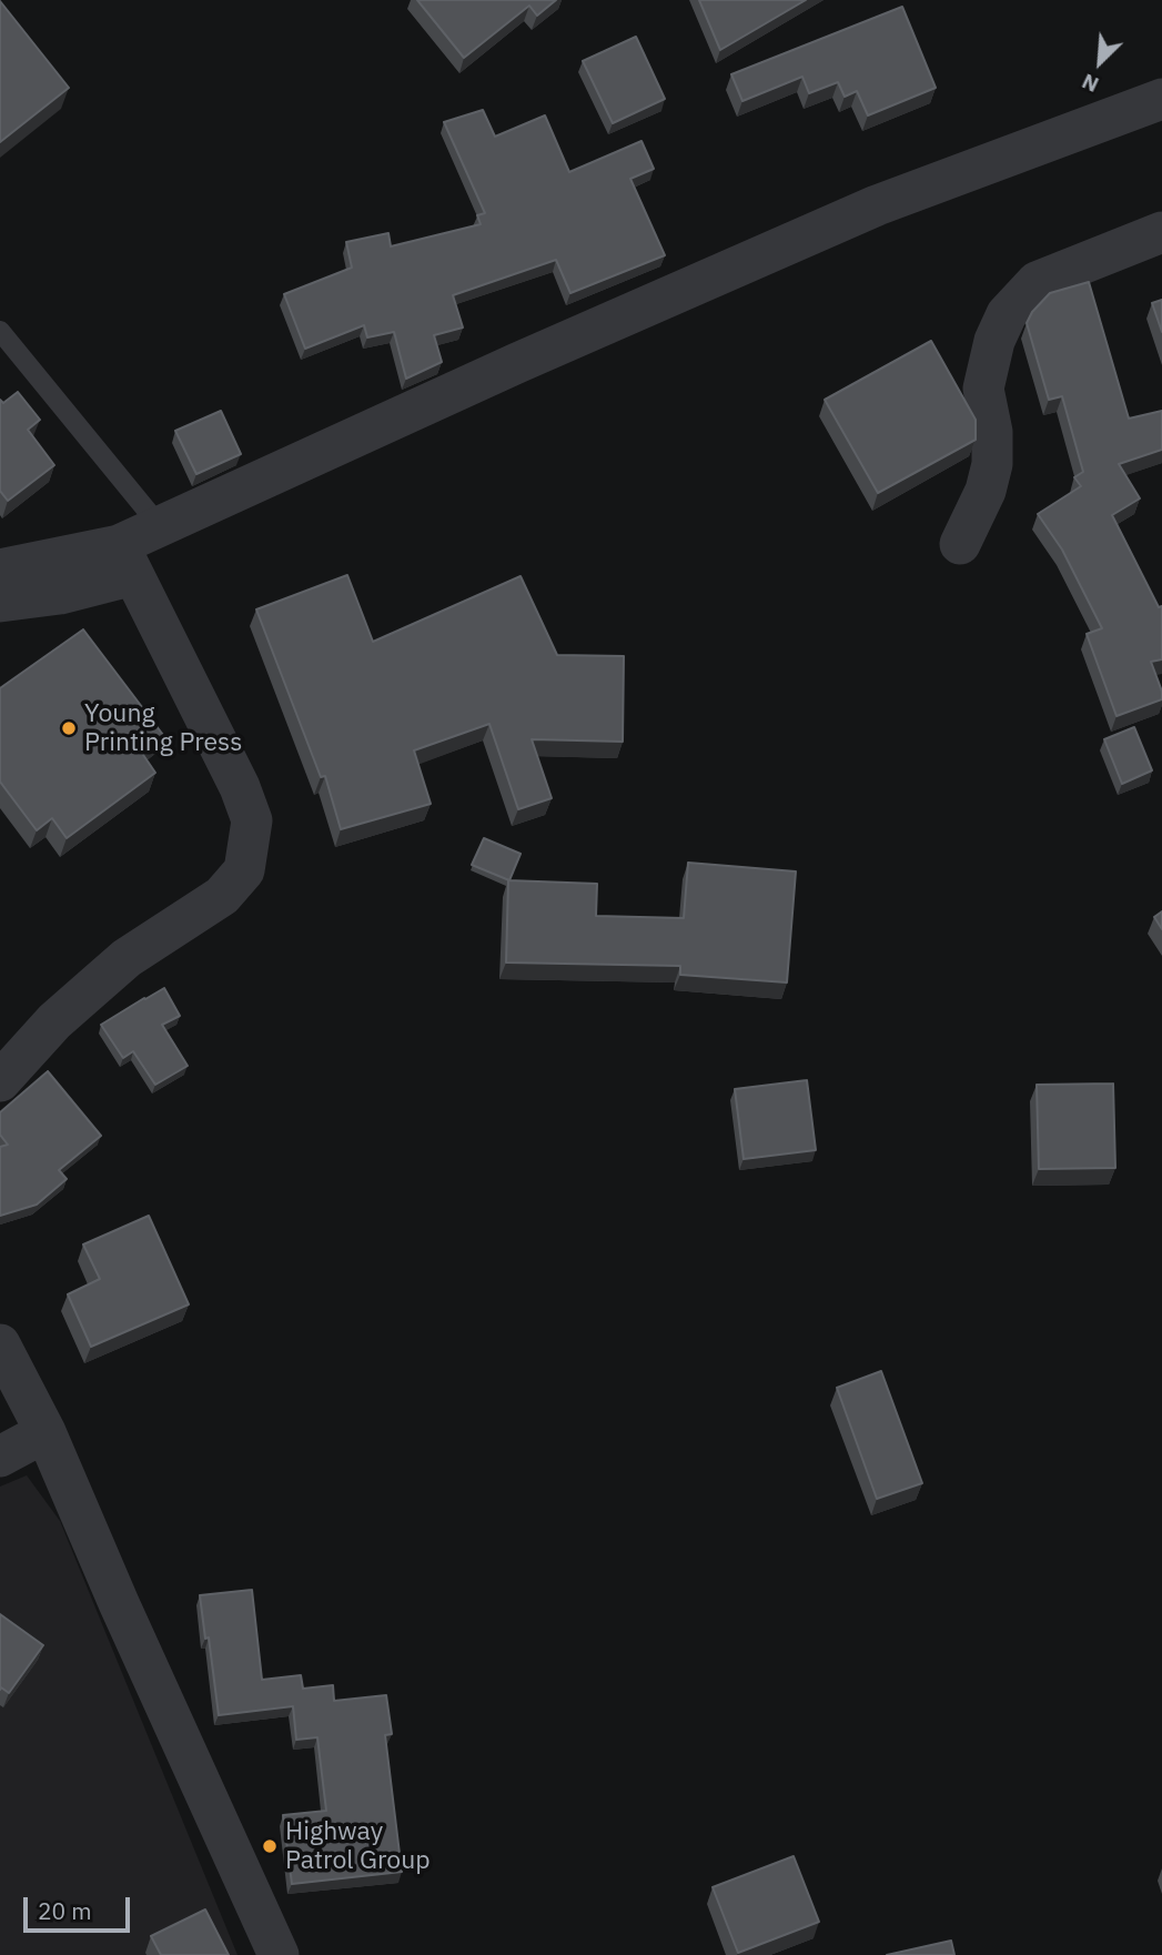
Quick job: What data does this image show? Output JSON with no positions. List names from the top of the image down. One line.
{"places":["Young Printing Press","Highway Patrol Group"],"scale_bar":"20 m","north":"bottom left"}
